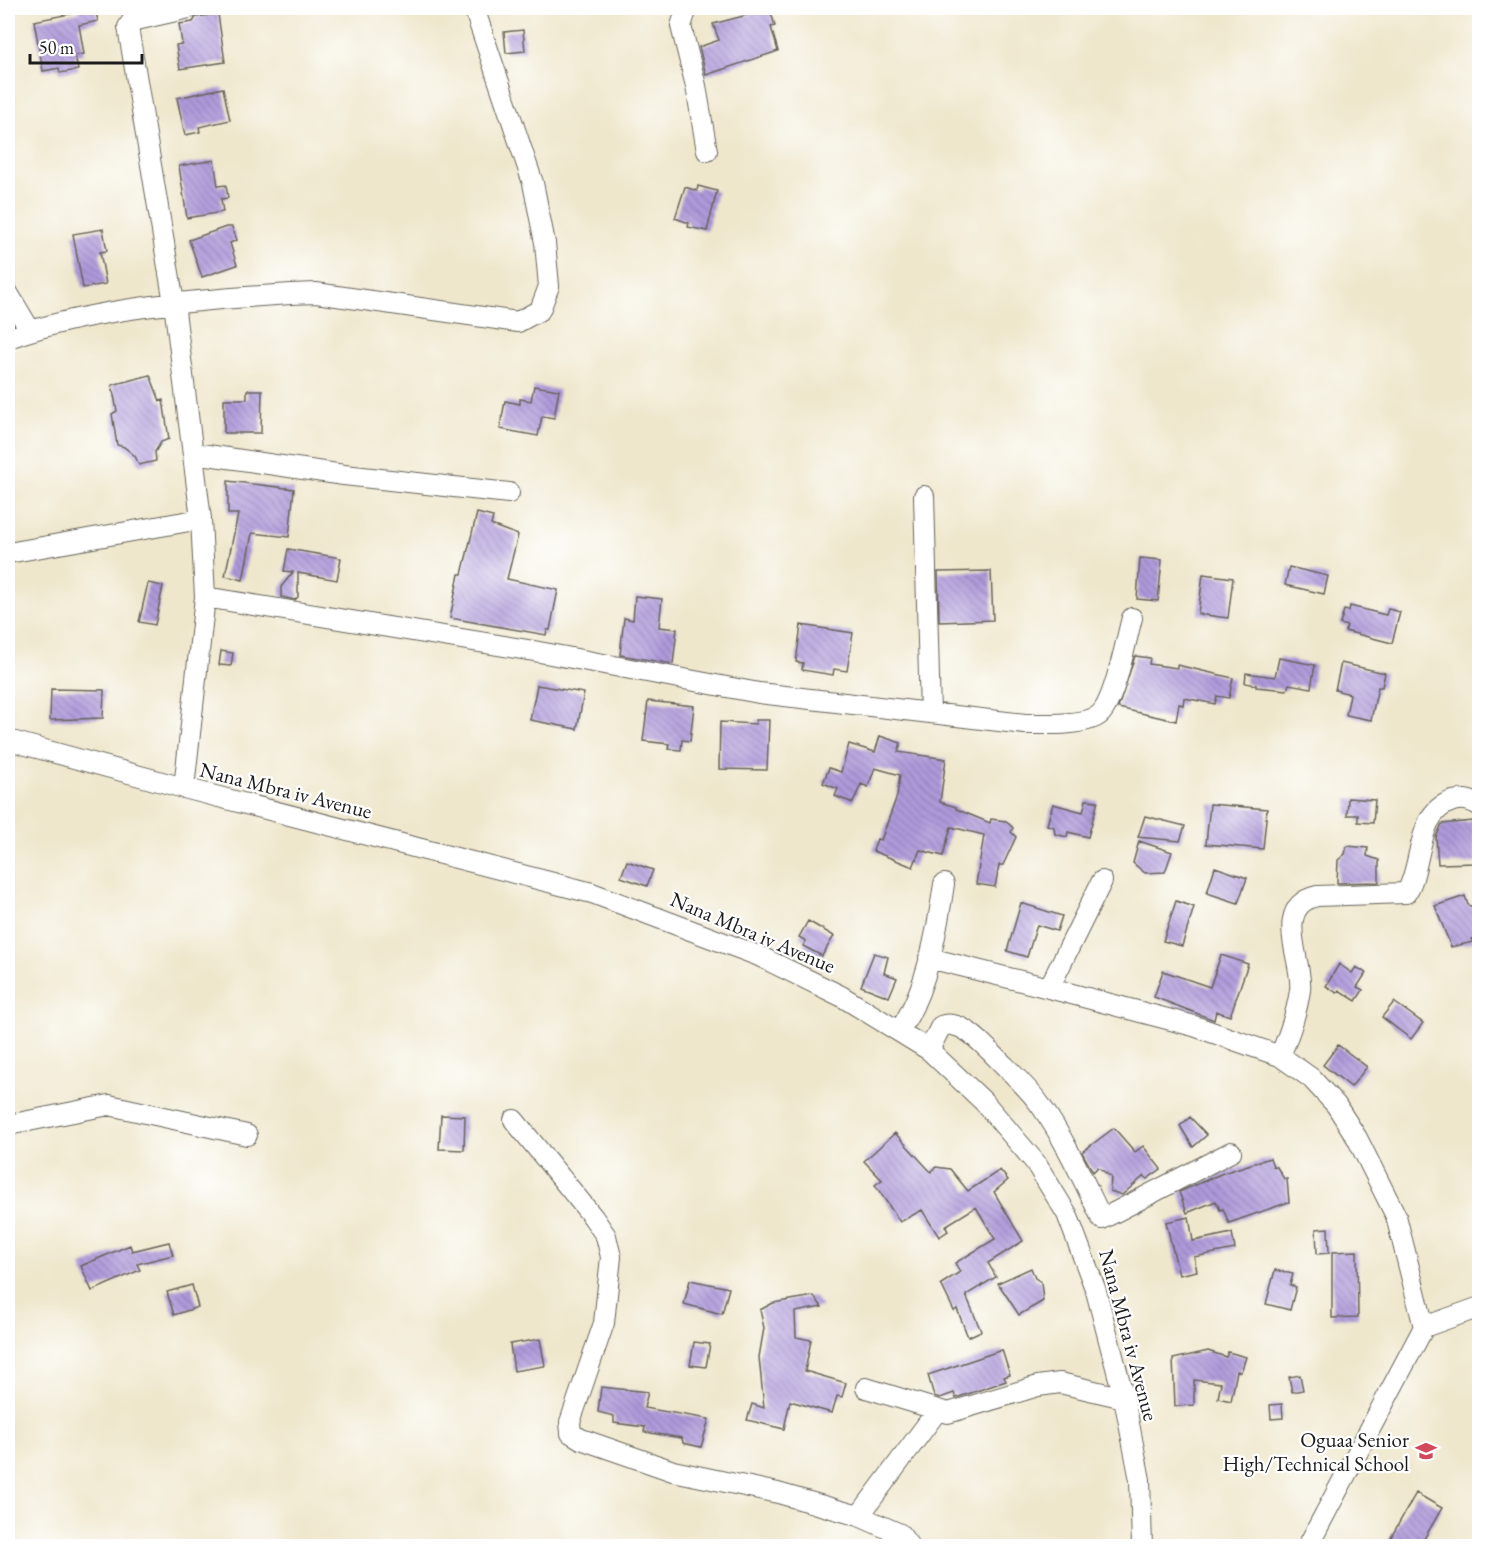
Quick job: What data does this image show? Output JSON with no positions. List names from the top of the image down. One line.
{"streets":{"street":["Nana Mbra ⅳ Avenue"]},"places":{"school or university":["Oguaa Senior High/Technical School"]},"scale_bar":"50 m"}
